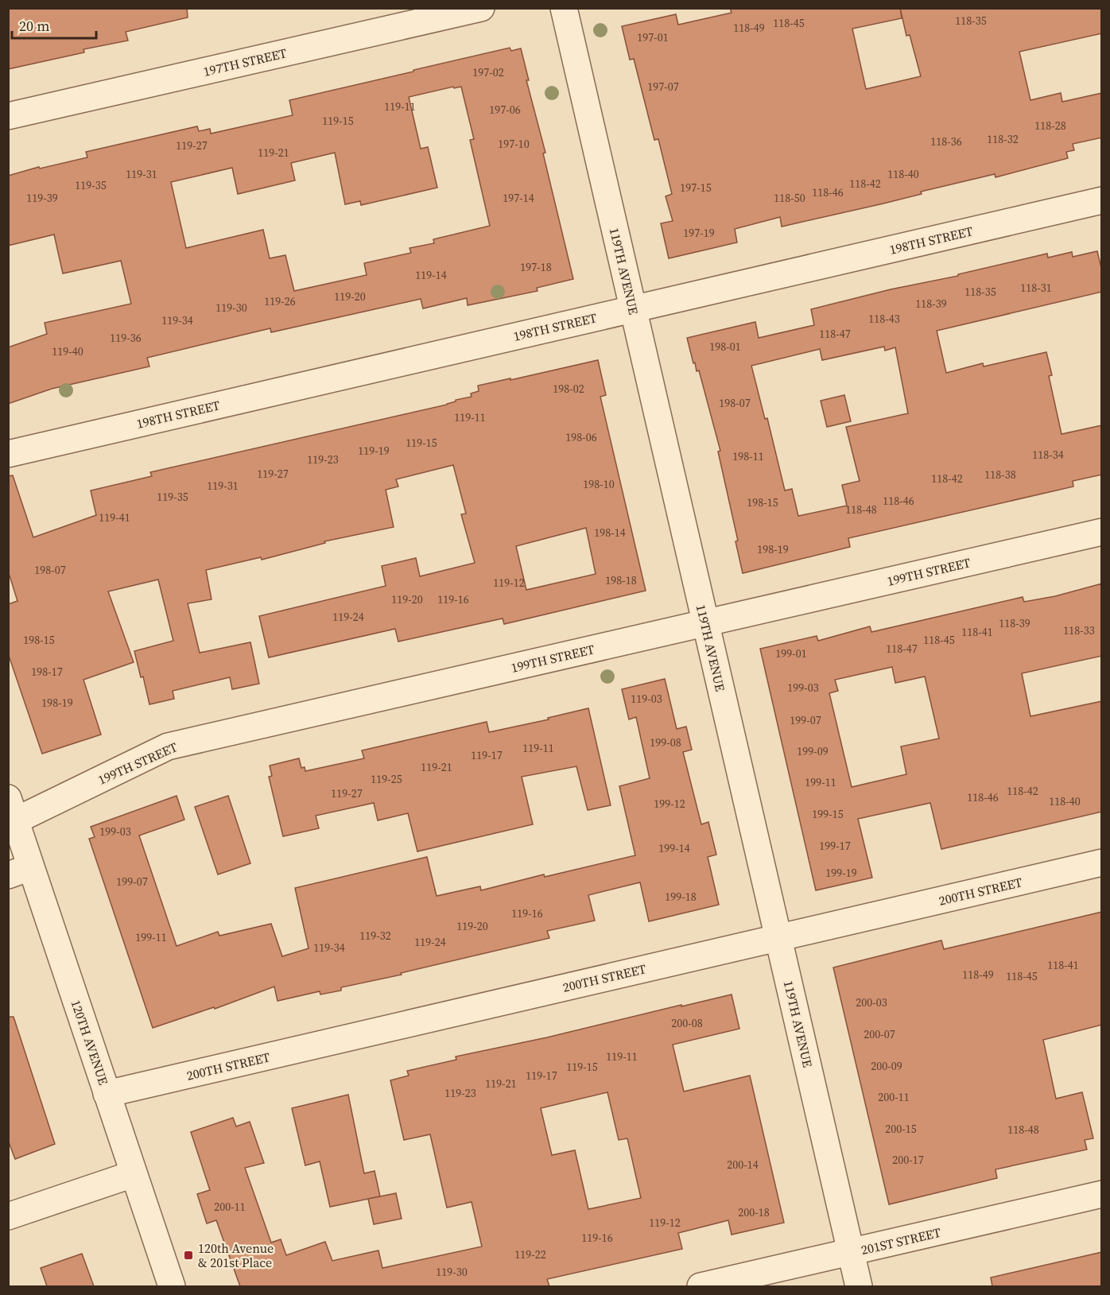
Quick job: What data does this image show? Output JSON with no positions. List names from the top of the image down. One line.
{"streets":{"street":["197TH STREET","198TH STREET","119TH AVENUE","199TH STREET","200TH STREET","120TH AVENUE","201ST STREET"]},"crossings":[["198TH STREET","119TH AVENUE"],["119TH AVENUE","199TH STREET"],["119TH AVENUE","200TH STREET"],["119TH AVENUE","201ST STREET"],["199TH STREET","120TH AVENUE"],["200TH STREET","120TH AVENUE"]],"places":{"transit":["120th Avenue & 201st Place"]},"house_numbers":["118-35","118-45","118-49","197-01","197-02","197-07","119-11","197-06","119-15","118-28","118-32","118-36","197-10","119-27","119-21","119-31","118-40","118-42","119-35","197-15","118-46","119-39","197-14","118-50","197-19","197-18","119-14","118-31","118-35","119-20","119-26","118-39","119-30","118-43","119-34","118-47","119-36","198-01","119-40","198-02","198-07","119-11","198-06","119-15","119-19","118-34","198-11","119-23","119-27","118-38","118-42","198-10","119-31","119-35","118-46","198-15","118-48","119-41","198-14","198-19","198-07","198-18","119-12","119-20","119-16","119-24","118-39","118-33","118-41","198-15","118-45","118-47","199-01","198-17","199-03","119-03","198-19","199-07","199-08","119-11","199-09","119-17","119-21","119-25","199-11","118-42","119-27","118-46","118-40","199-12","199-15","199-03","199-17","199-14","199-19","199-07","199-18","119-16","119-20","119-32","199-11","119-24","119-34","118-41","118-49","118-45","200-03","200-08","200-07","119-11","200-09","119-15","119-17","119-21","119-23","200-11","200-15","118-48","200-17","200-14","200-11","200-18","119-12","119-16","119-22","119-30"],"scale_bar":"20 m"}
